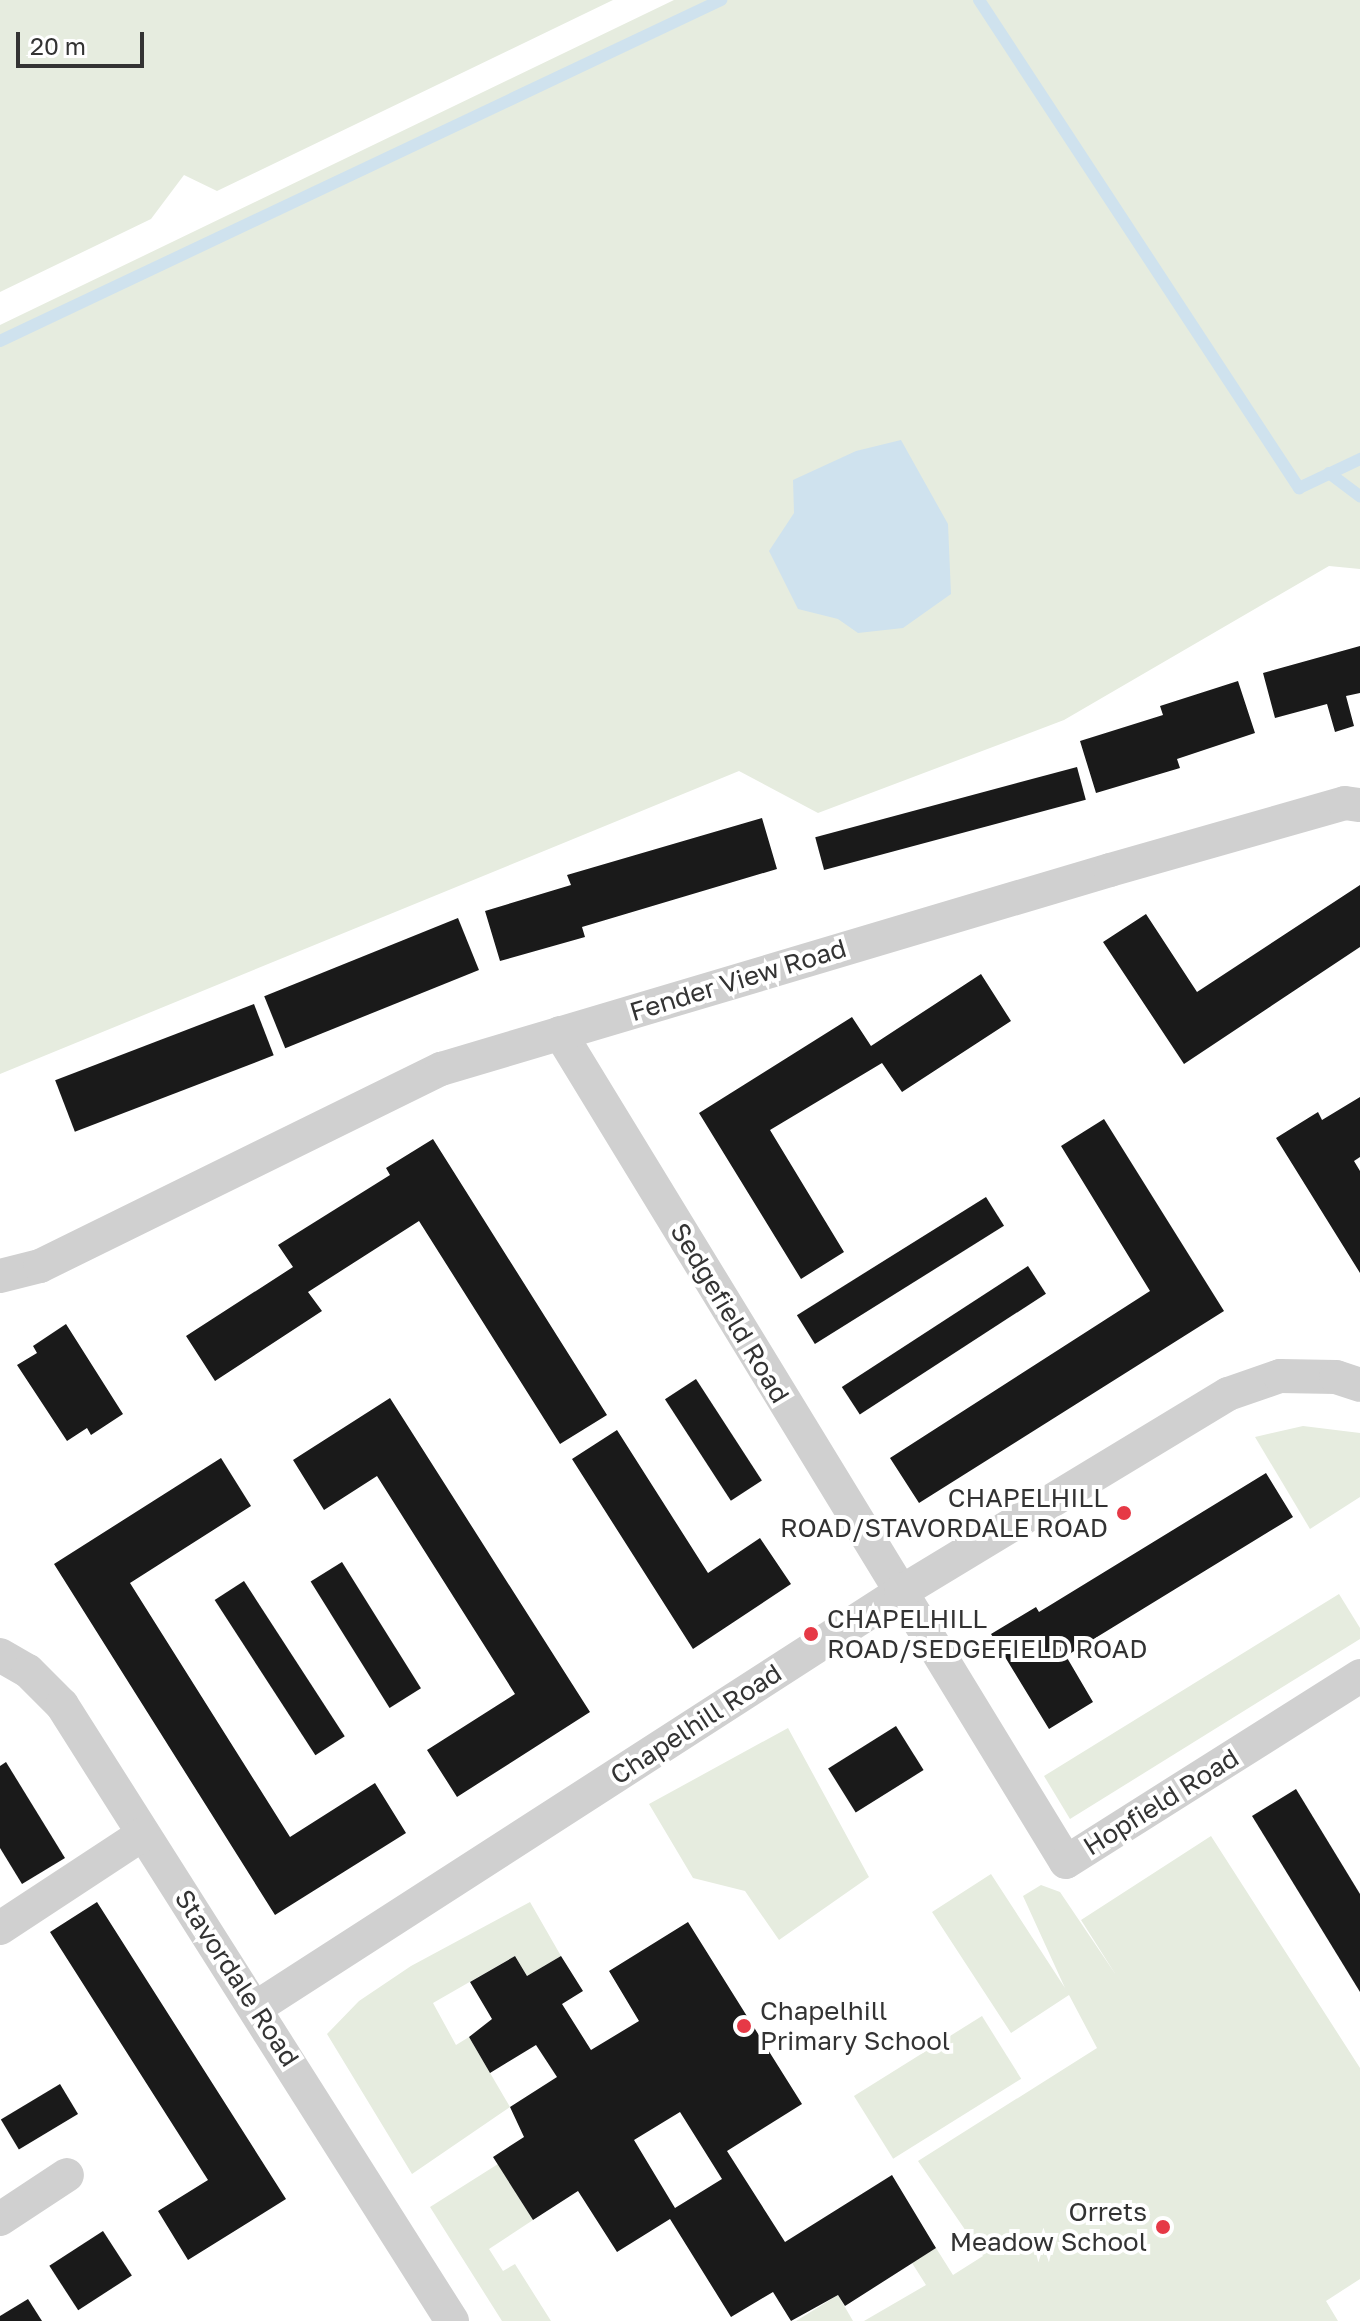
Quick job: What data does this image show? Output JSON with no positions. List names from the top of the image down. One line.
{"streets":{"street":["Fender View Road","Sedgefield Road","Chapelhill Road","Hopfield Road","Stavordale Road"]},"crossings":[["Fender View Road","Sedgefield Road"],["Sedgefield Road","Chapelhill Road"],["Sedgefield Road","Hopfield Road"],["Chapelhill Road","Hopfield Road"],["Chapelhill Road","Stavordale Road"]],"places":["CHAPELHILL ROAD/STAVORDALE ROAD","CHAPELHILL ROAD/SEDGEFIELD ROAD","Chapelhill Primary School","Orrets Meadow School"],"scale_bar":"20 m"}
